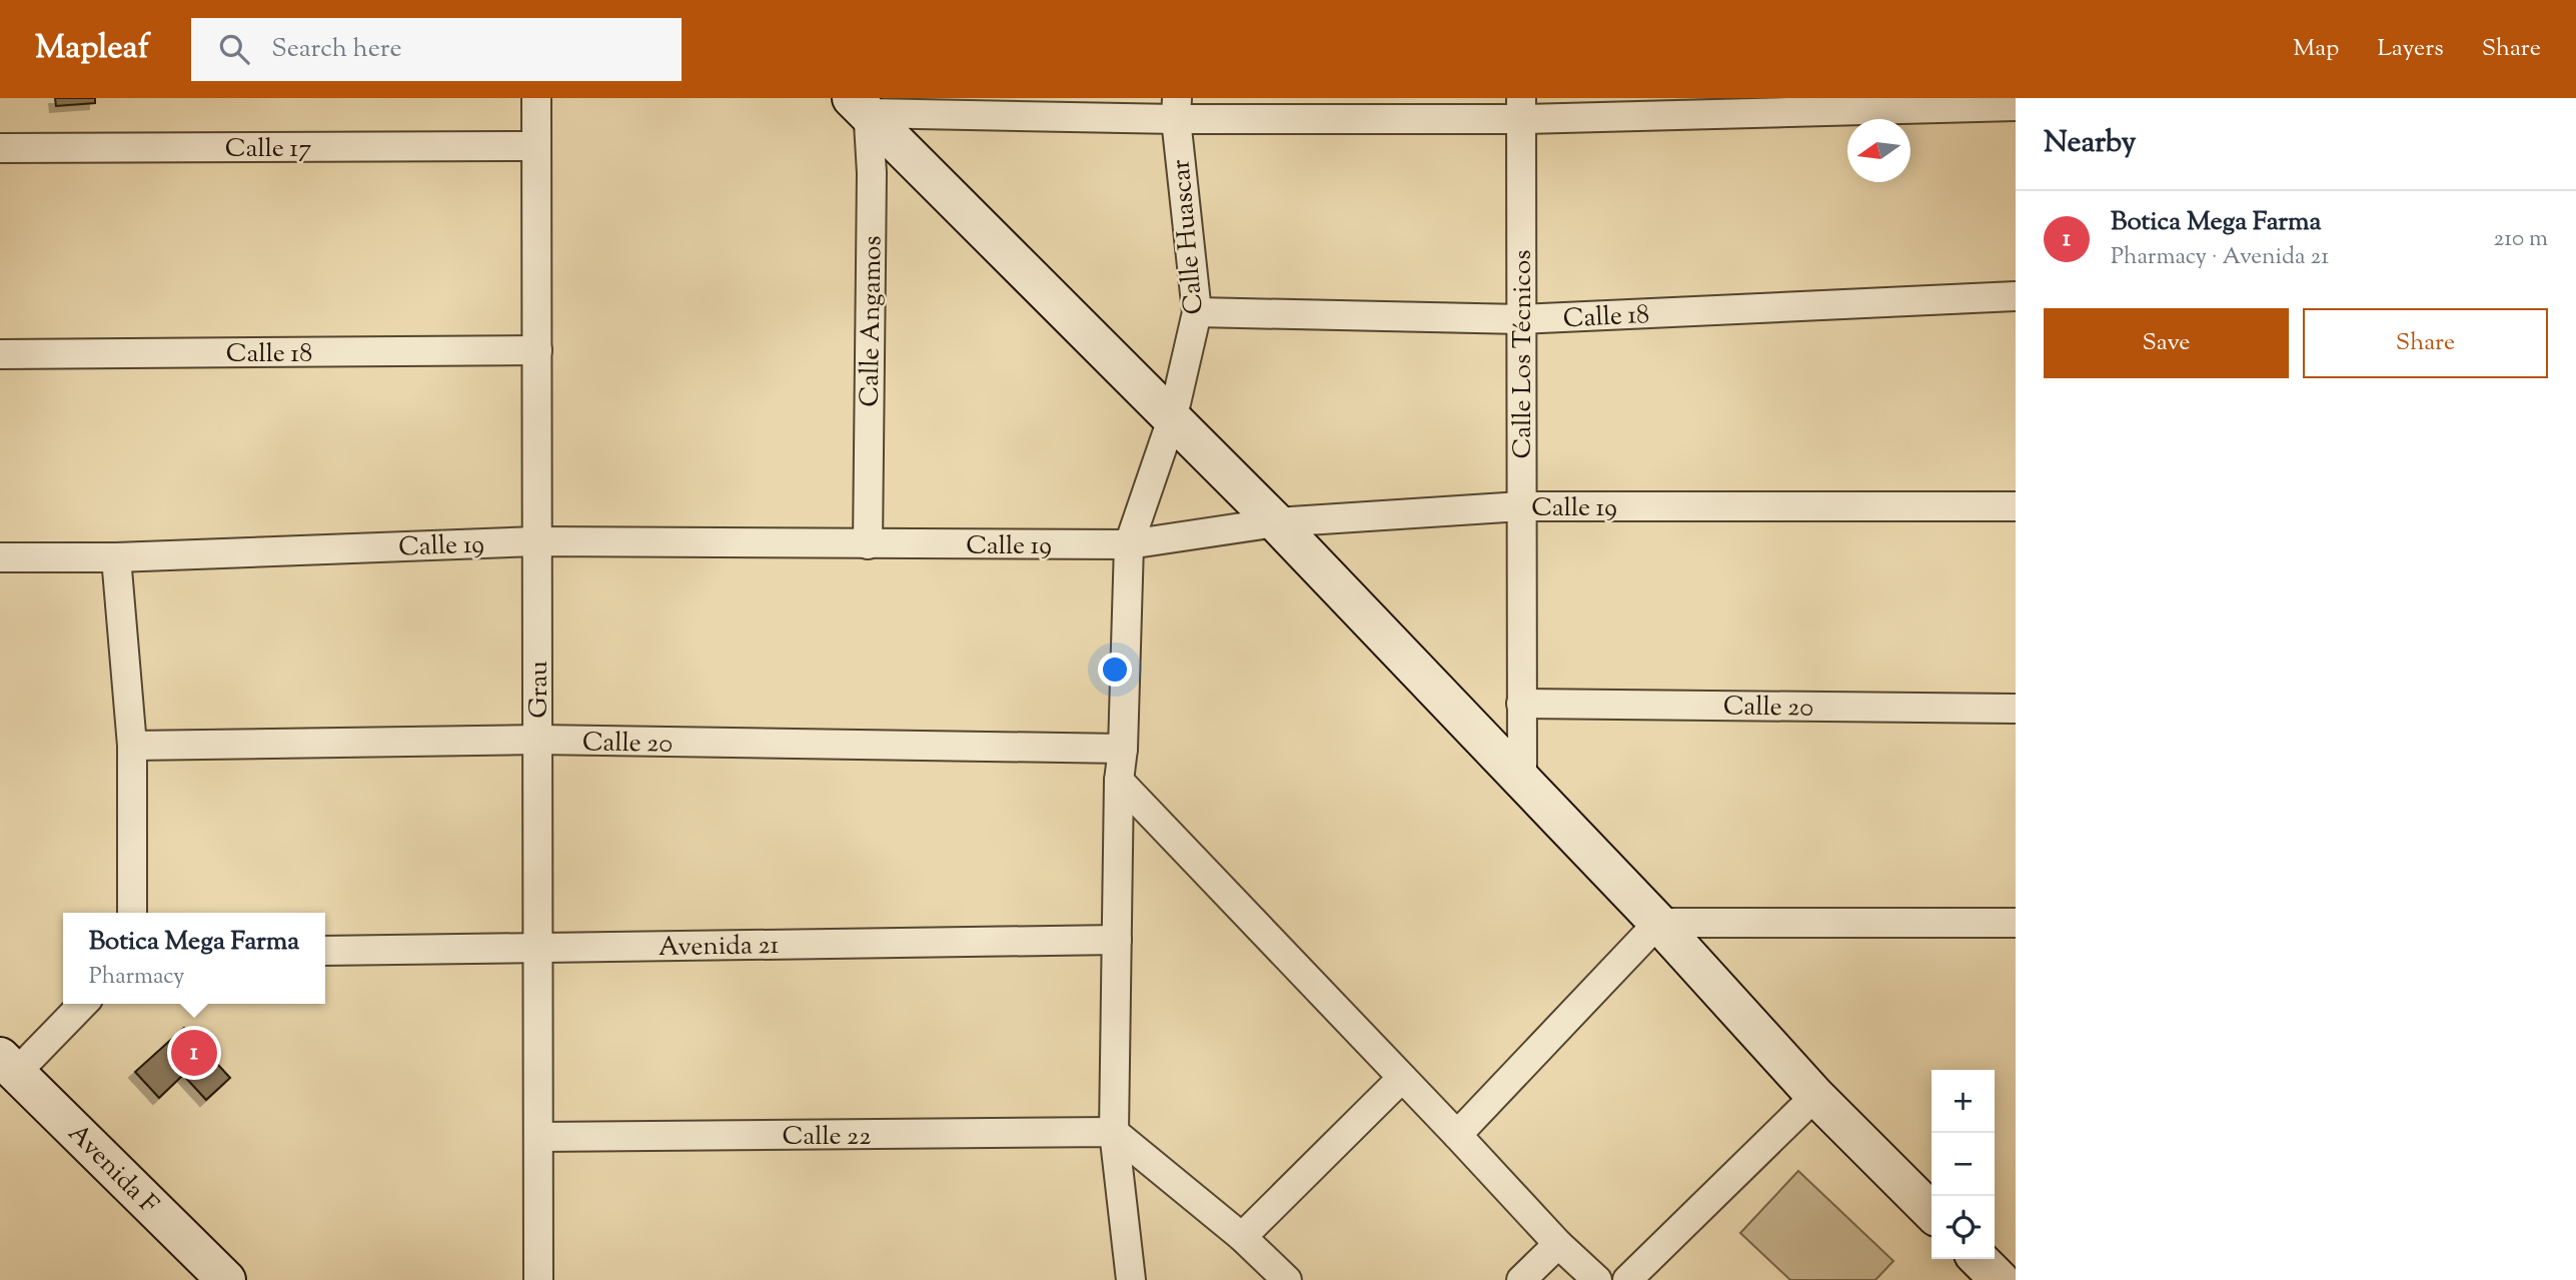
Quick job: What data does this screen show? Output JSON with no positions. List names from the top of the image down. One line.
{"streets":{"street":["Calle 17","Calle Huascar","Calle 18","Calle Angamos","Calle Los Técnicos","Calle 19","Grau","Calle 20","Avenida 21","Calle 22","Avenida F"]},"crossings":[["Calle 17","Grau"],["Calle Huascar","Calle 18"],["Calle Huascar","Calle 19"],["Calle Huascar","Calle 20"],["Calle Huascar","Avenida 21"],["Calle Huascar","Calle 22"],["Calle 18","Calle Los Técnicos"],["Calle 18","Grau"],["Calle Angamos","Calle 19"],["Calle Los Técnicos","Calle 19"],["Calle Los Técnicos","Calle 20"],["Calle 19","Grau"],["Grau","Calle 20"],["Grau","Avenida 21"],["Grau","Calle 22"]],"north":"left","page":{"header":"Mapleaf","search":"Search here","nav":["Map","Layers","Share"],"heading":"Nearby","list":[{"mark":"1","name":"Botica Mega Farma","note":"Pharmacy · Avenida 21","value":"210 m"}],"buttons":["Save","Share"],"popup":["Botica Mega Farma","Pharmacy"],"pins":"1","map_buttons":["+","−"]}}
